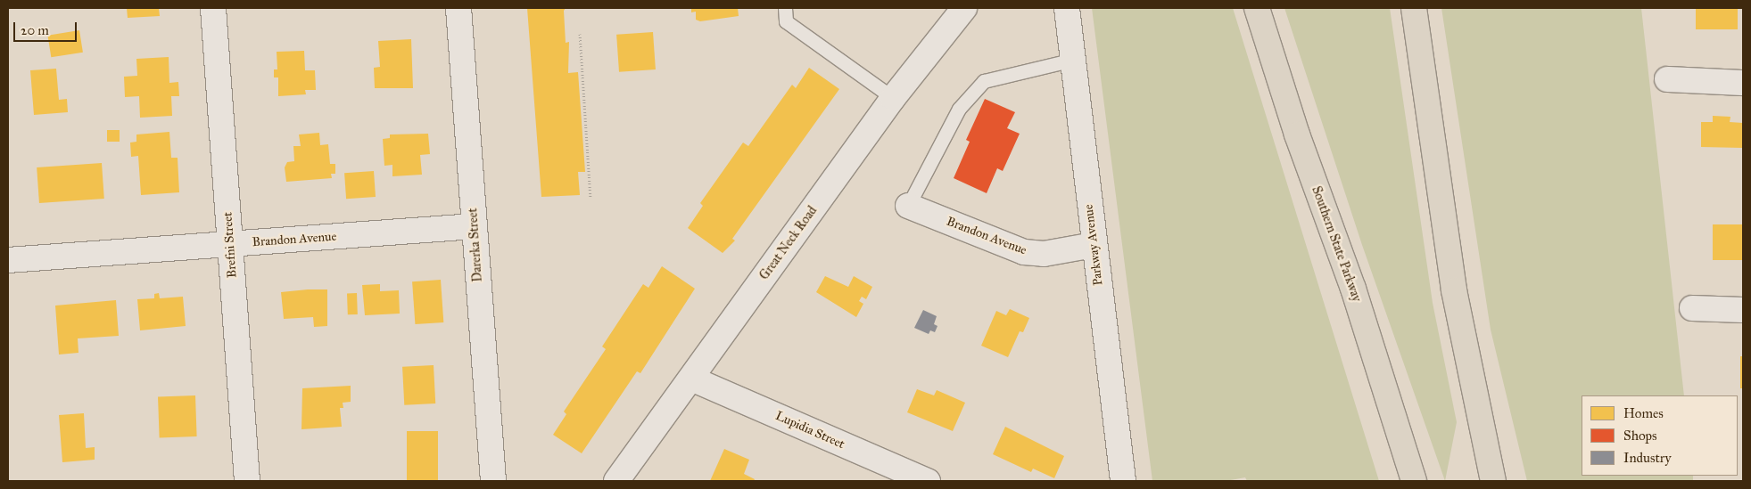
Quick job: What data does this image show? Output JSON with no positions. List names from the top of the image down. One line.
{"streets":{"highway":["Southern State Parkway"],"street":["Brandon Avenue","Great Neck Road","Brefni Street","Darerka Street","Parkway Avenue","Lupidia Street"]},"crossings":[["Brandon Avenue","Brefni Street"],["Brandon Avenue","Darerka Street"],["Brandon Avenue","Parkway Avenue"],["Great Neck Road","Lupidia Street"]],"legend":["Homes","Shops","Industry"],"scale_bar":"20 m"}
